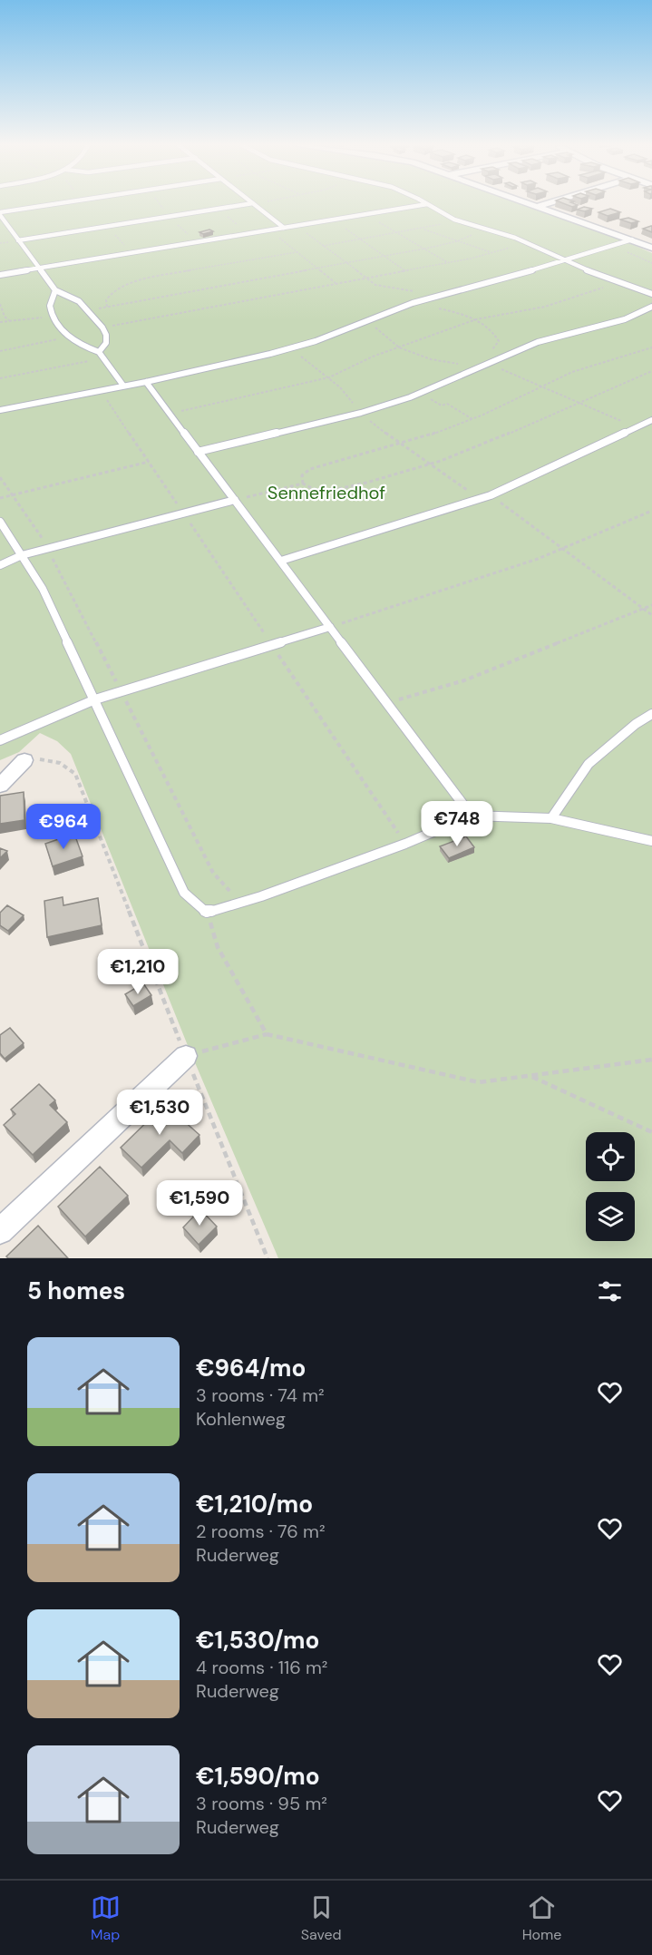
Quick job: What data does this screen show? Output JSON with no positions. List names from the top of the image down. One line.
{"parks":["Sennefriedhof"],"page":{"price":["€748","€964","€1,210","€1,530","€1,590"],"heading":"5 homes","list":[{"name":"€964/mo","note":"3 rooms · 74 m² · Kohlenweg"},{"name":"€1,210/mo","note":"2 rooms · 76 m² · Ruderweg"},{"name":"€1,530/mo","note":"4 rooms · 116 m² · Ruderweg"},{"name":"€1,590/mo","note":"3 rooms · 95 m² · Ruderweg"}],"tabs":["Map","Saved","Home"]}}
